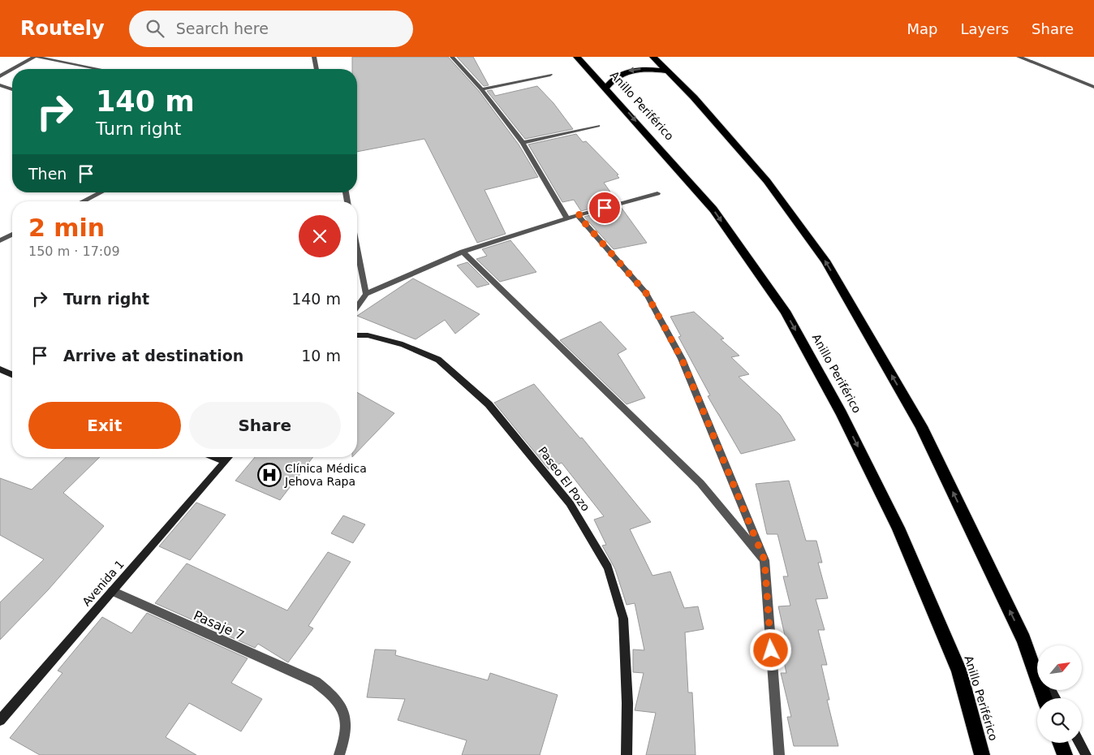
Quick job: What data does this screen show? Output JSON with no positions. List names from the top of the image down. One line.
{"streets":{"highway":["Anillo Periférico"],"street":["Paseo El Pozo","Avenida 1","Pasaje 7"]},"crossings":[["Avenida 1","Pasaje 7"]],"places":{"hospital":["Clínica Médica Jehova Rapa"]},"north":"top right","page":{"header":"Routely","search":"Search here","nav":["Map","Layers","Share"],"turn":["140 m","Turn right"],"then":"Then","heading":["2 min","150 m · 17:09"],"list":[{"name":"Turn right","value":"140 m"},{"name":"Arrive at destination","value":"10 m"}],"buttons":["Exit","Share"]}}
